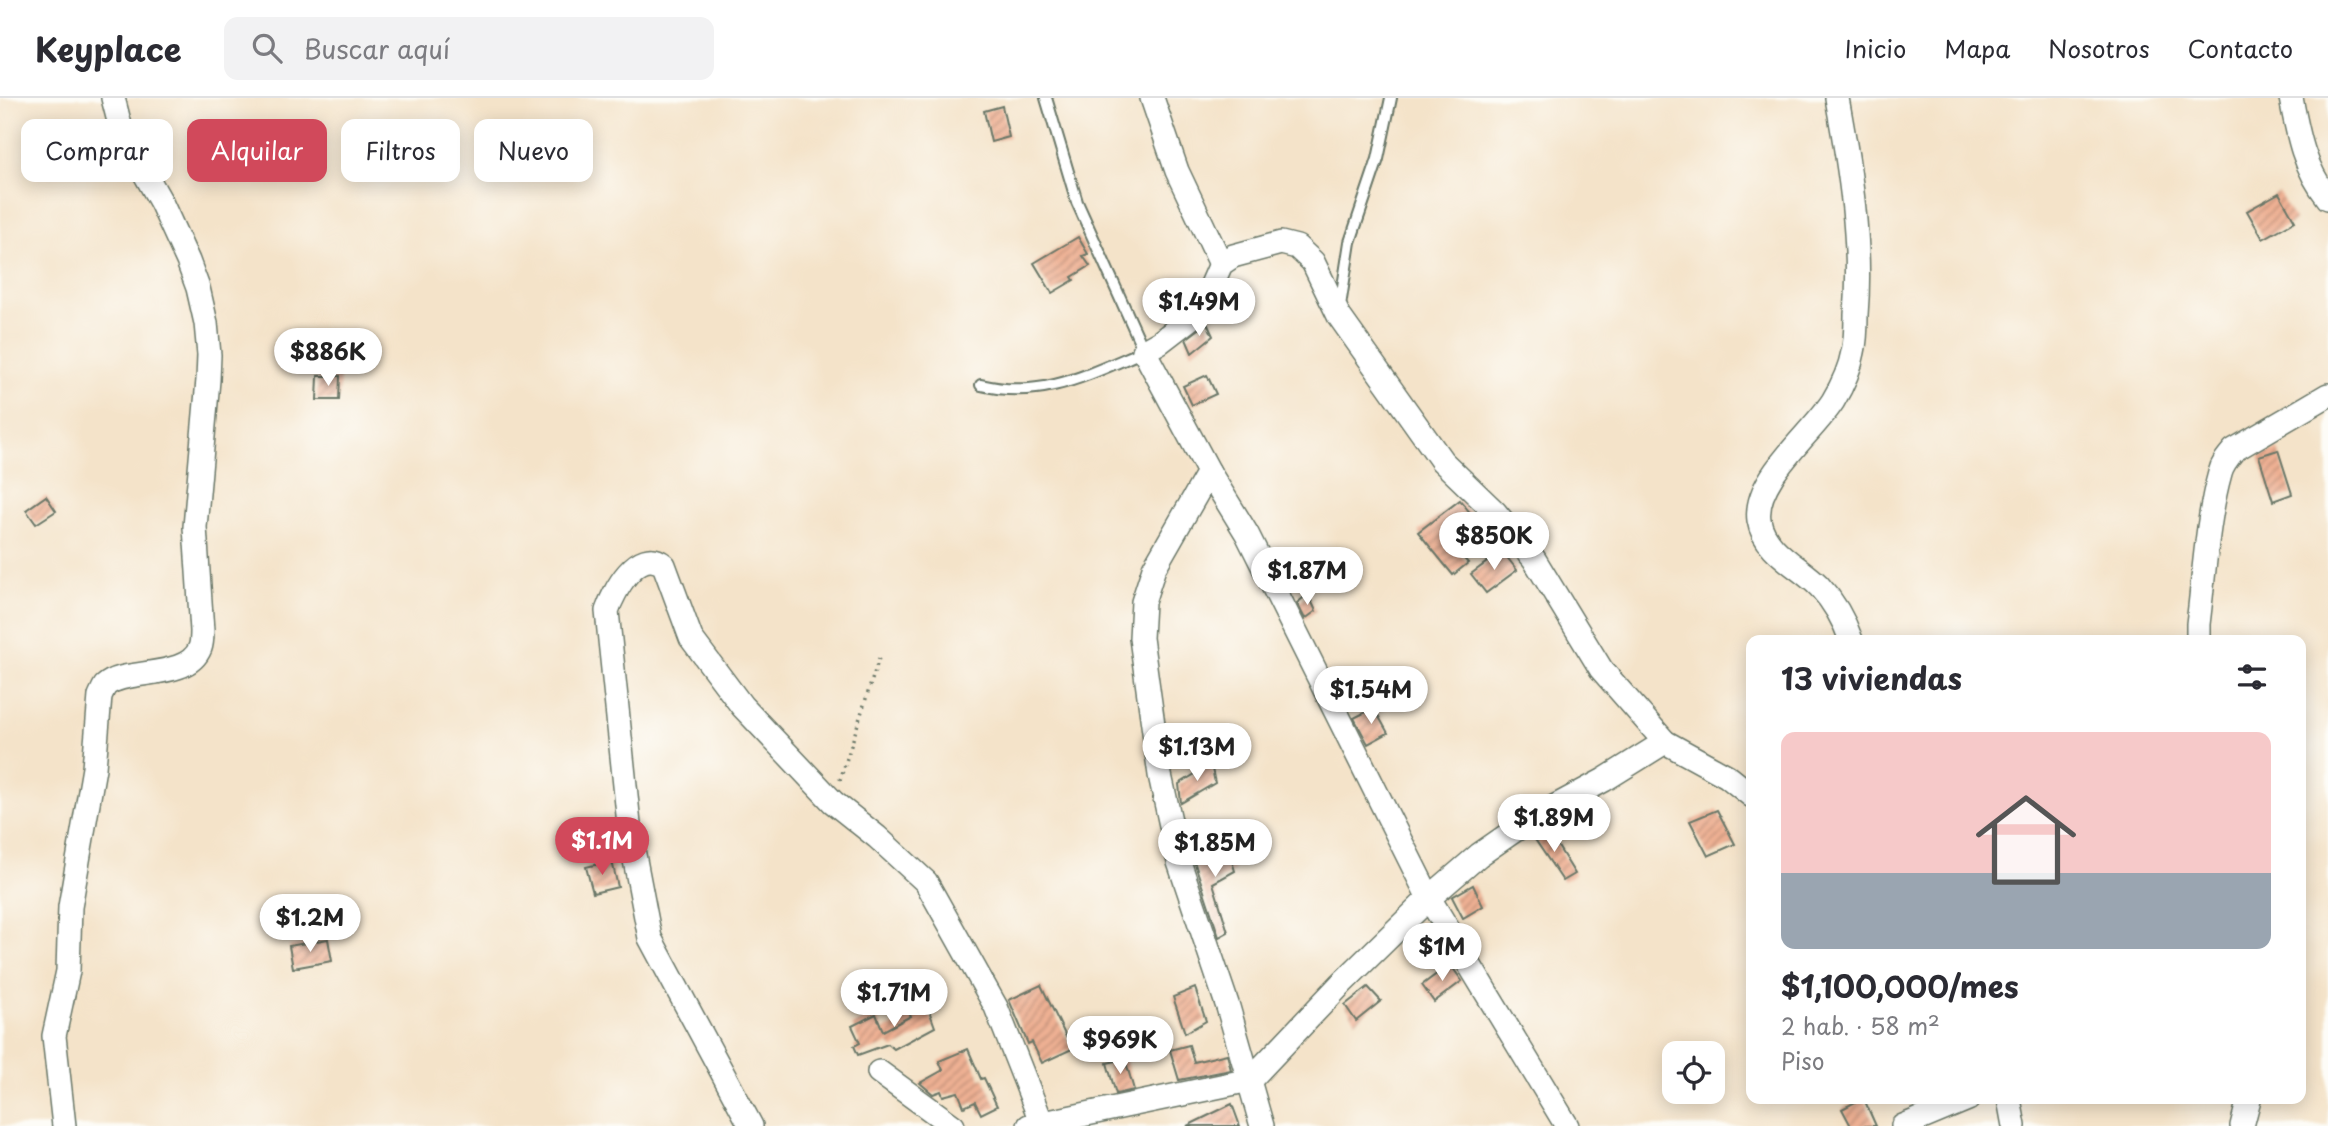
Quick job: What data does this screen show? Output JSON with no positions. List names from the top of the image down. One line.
{"page":{"header":"Keyplace","search":"Buscar aquí","nav":["Inicio","Mapa","Nosotros","Contacto"],"chip":["Comprar","Alquilar","Filtros","Nuevo"],"price":["$1.49M","$886K","$850K","$1.87M","$1.54M","$1.13M","$1.89M","$1.1M","$1.85M","$1.2M","$1M","$1.71M","$969K"],"heading":"13 viviendas","list":[{"name":"$1,100,000/mes","note":"2 hab. · 58 m² · Piso"}]}}
